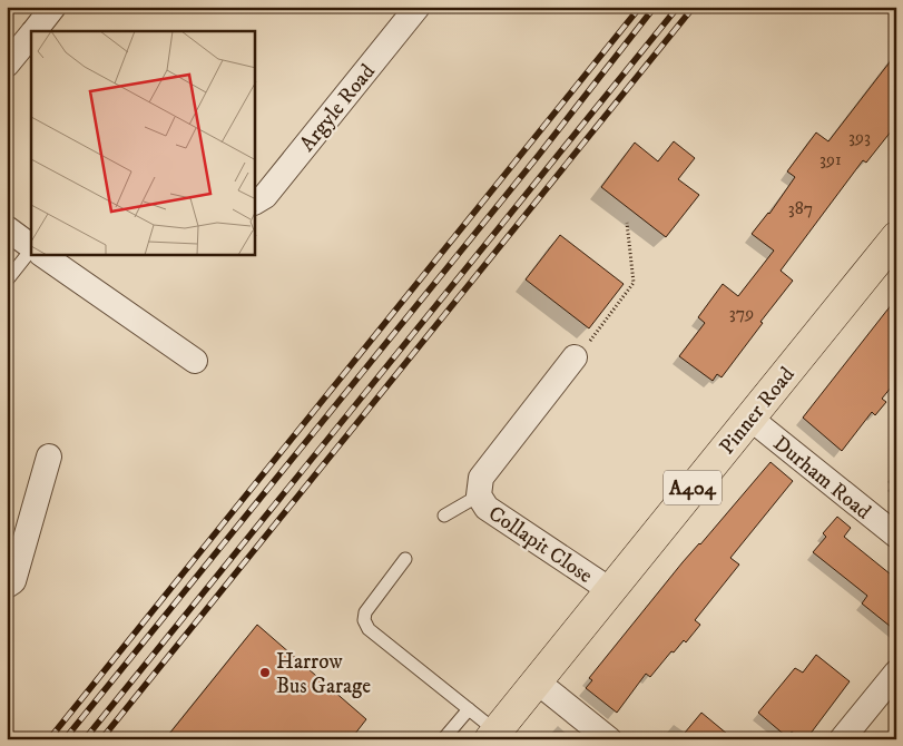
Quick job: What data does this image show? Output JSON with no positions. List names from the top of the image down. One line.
{"streets":{"main road":["Pinner Road","A404"],"street":["Argyle Road","Durham Road","Collapit Close"]},"crossings":[["Pinner Road","Durham Road"],["Pinner Road","Collapit Close"]],"places":["Harrow Bus Garage"],"house_numbers":["393","391","387","379"]}
